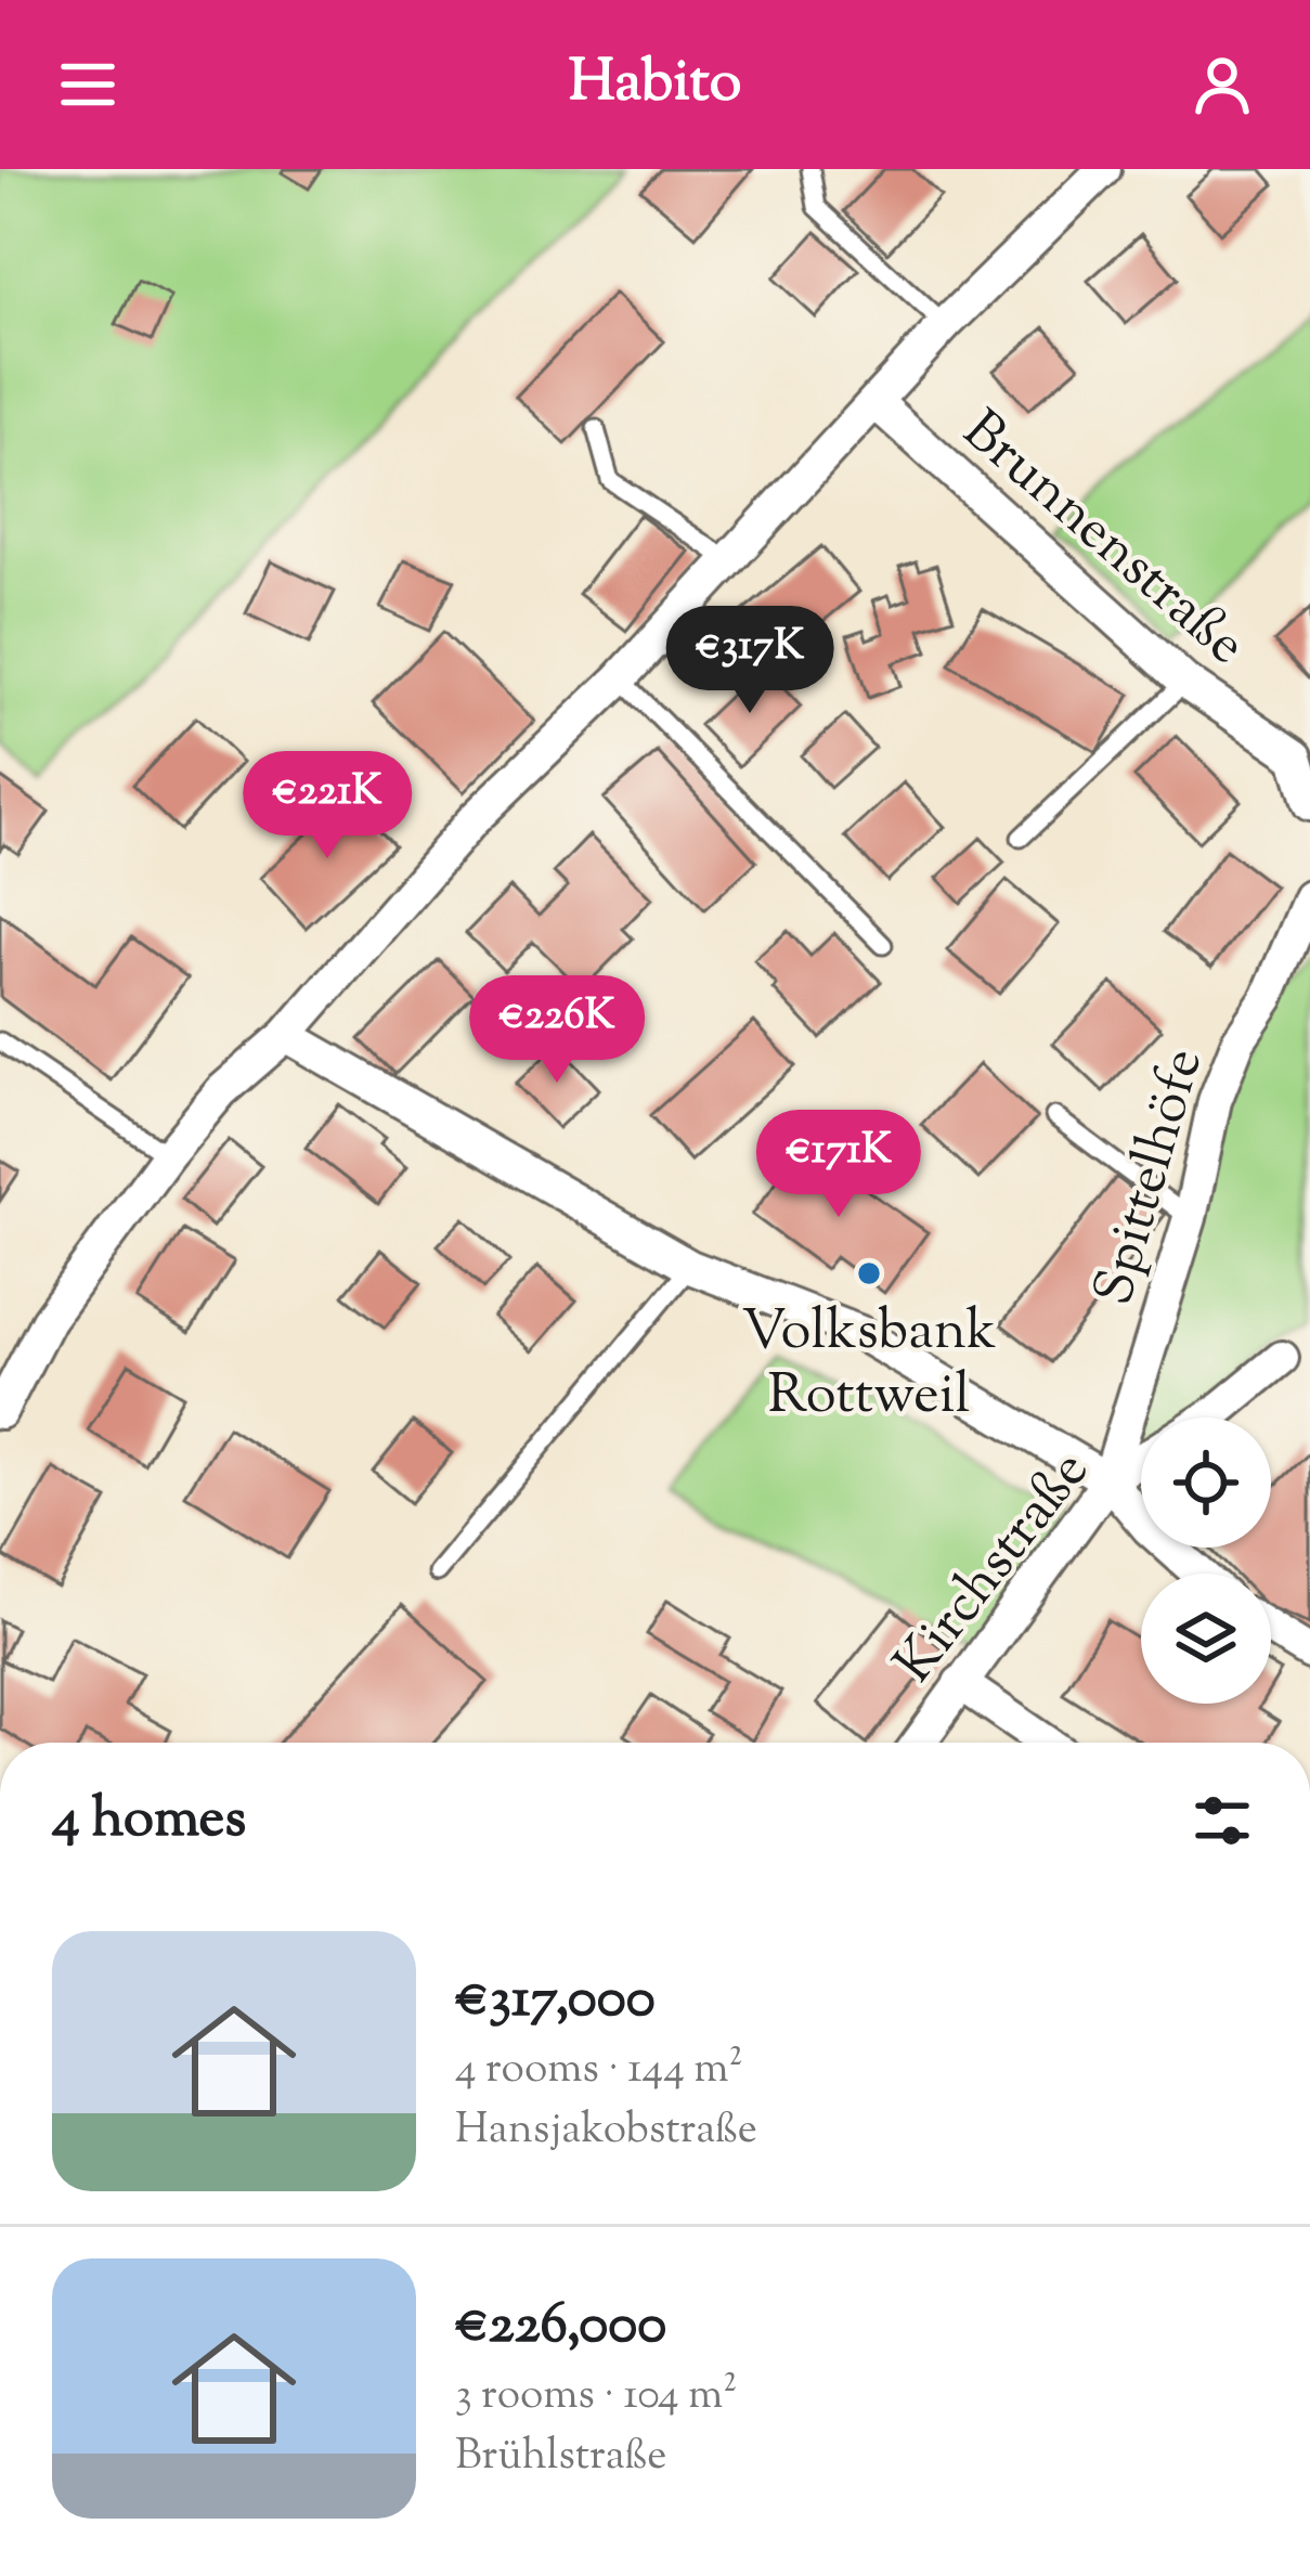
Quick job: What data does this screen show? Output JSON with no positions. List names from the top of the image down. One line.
{"streets":{"street":["Brunnenstraße","Spittelhöfe","Kirchstraße"]},"crossings":[["Spittelhöfe","Kirchstraße"]],"places":["Volksbank Rottweil"],"page":{"header":"Habito","price":["€317K","€221K","€226K","€171K"],"heading":"4 homes","list":[{"name":"€317,000","note":"4 rooms · 144 m² · Hansjakobstraße"},{"name":"€226,000","note":"3 rooms · 104 m² · Brühlstraße"}]}}
